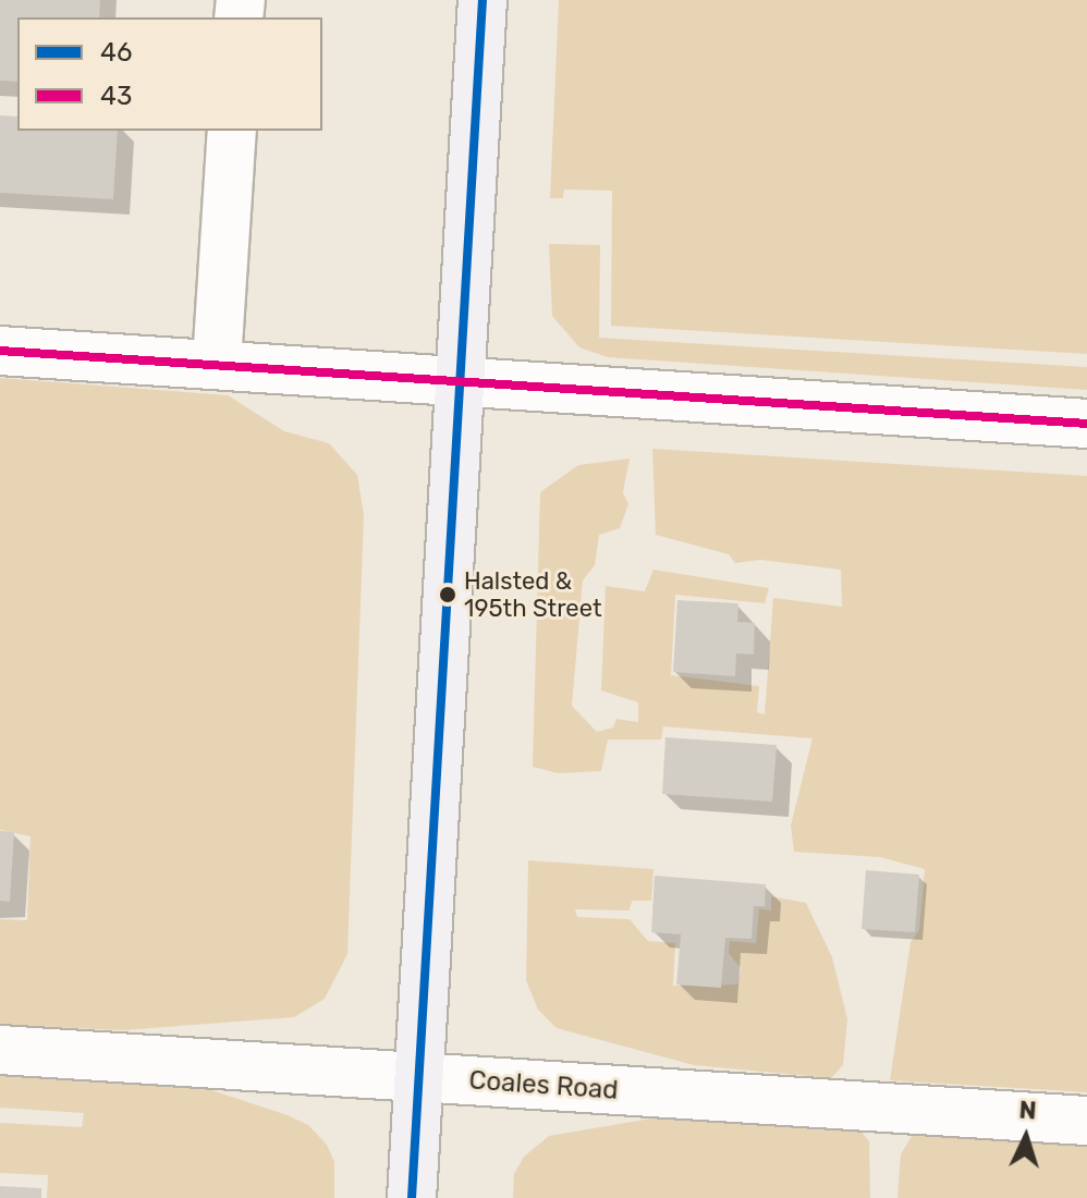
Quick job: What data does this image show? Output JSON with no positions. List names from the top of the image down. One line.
{"streets":{"street":["Coales Road"]},"places":["Halsted & 195th Street"],"lines":["transit line 46","transit line 43"],"legend":["46","43"],"north":"top"}
